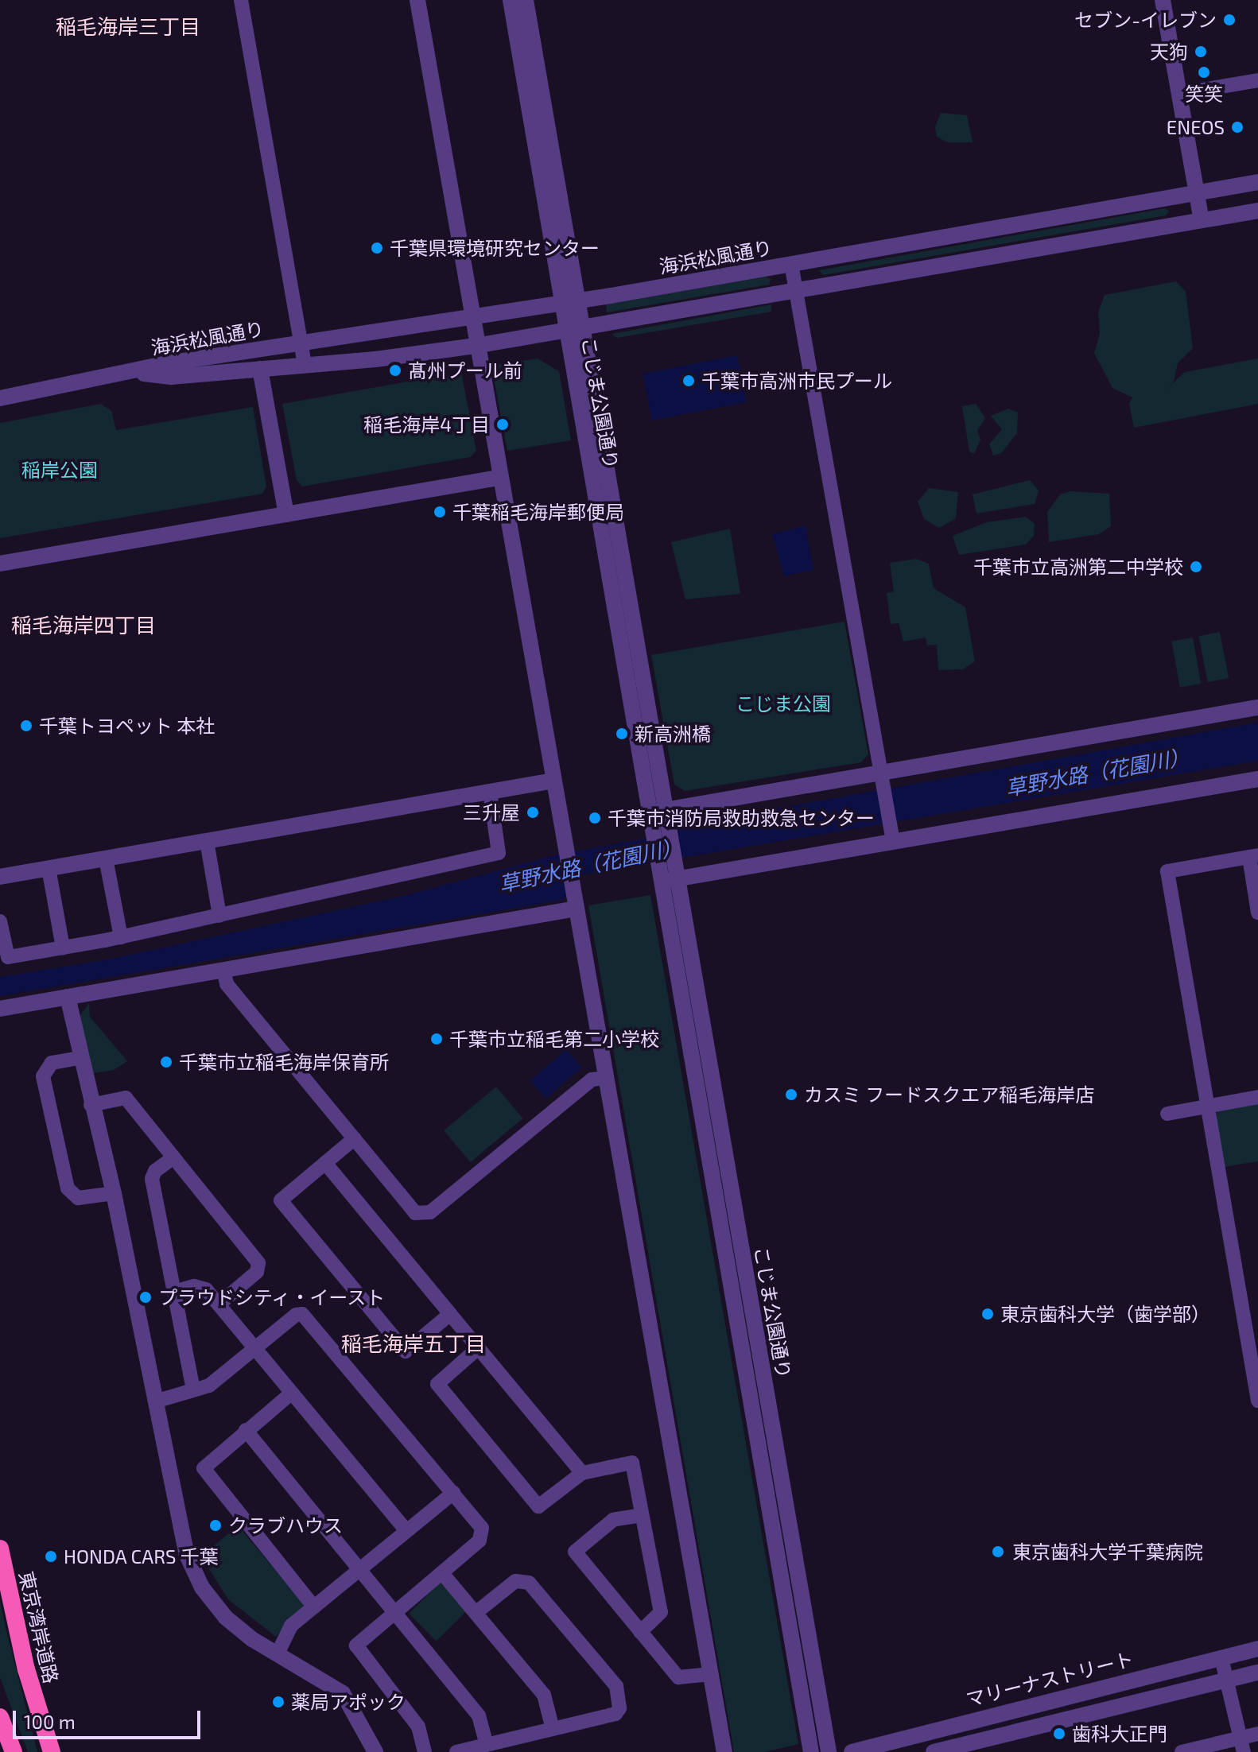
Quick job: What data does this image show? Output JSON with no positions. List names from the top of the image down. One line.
{"streets":{"highway":["東京湾岸道路"],"street":["海浜松風通り","こじま公園通り","マリーナストリート"]},"crossings":[["海浜松風通り","こじま公園通り"]],"districts":["稲毛海岸三丁目","稲毛海岸四丁目","稲毛海岸五丁目"],"water":["草野水路（花園川）"],"parks":["稲岸公園","こじま公園"],"places":["セブン-イレブン","天狗","笑笑","ENEOS","千葉県環境研究センター","髙州プール前","千葉市高洲市民プール","稲毛海岸4丁目","千葉稲毛海岸郵便局","千葉市立高洲第二中学校","千葉トヨペット 本社","新高洲橋","三升屋","千葉市消防局救助救急センター","千葉市立稲毛第二小学校","千葉市立稲毛海岸保育所","カスミ フードスクエア稲毛海岸店","プラウドシティ・イースト","東京歯科大学（歯学部）","クラブハウス","東京歯科大学千葉病院","HONDA CARS 千葉","薬局アポック","歯科大正門"],"scale_bar":"100 m"}
